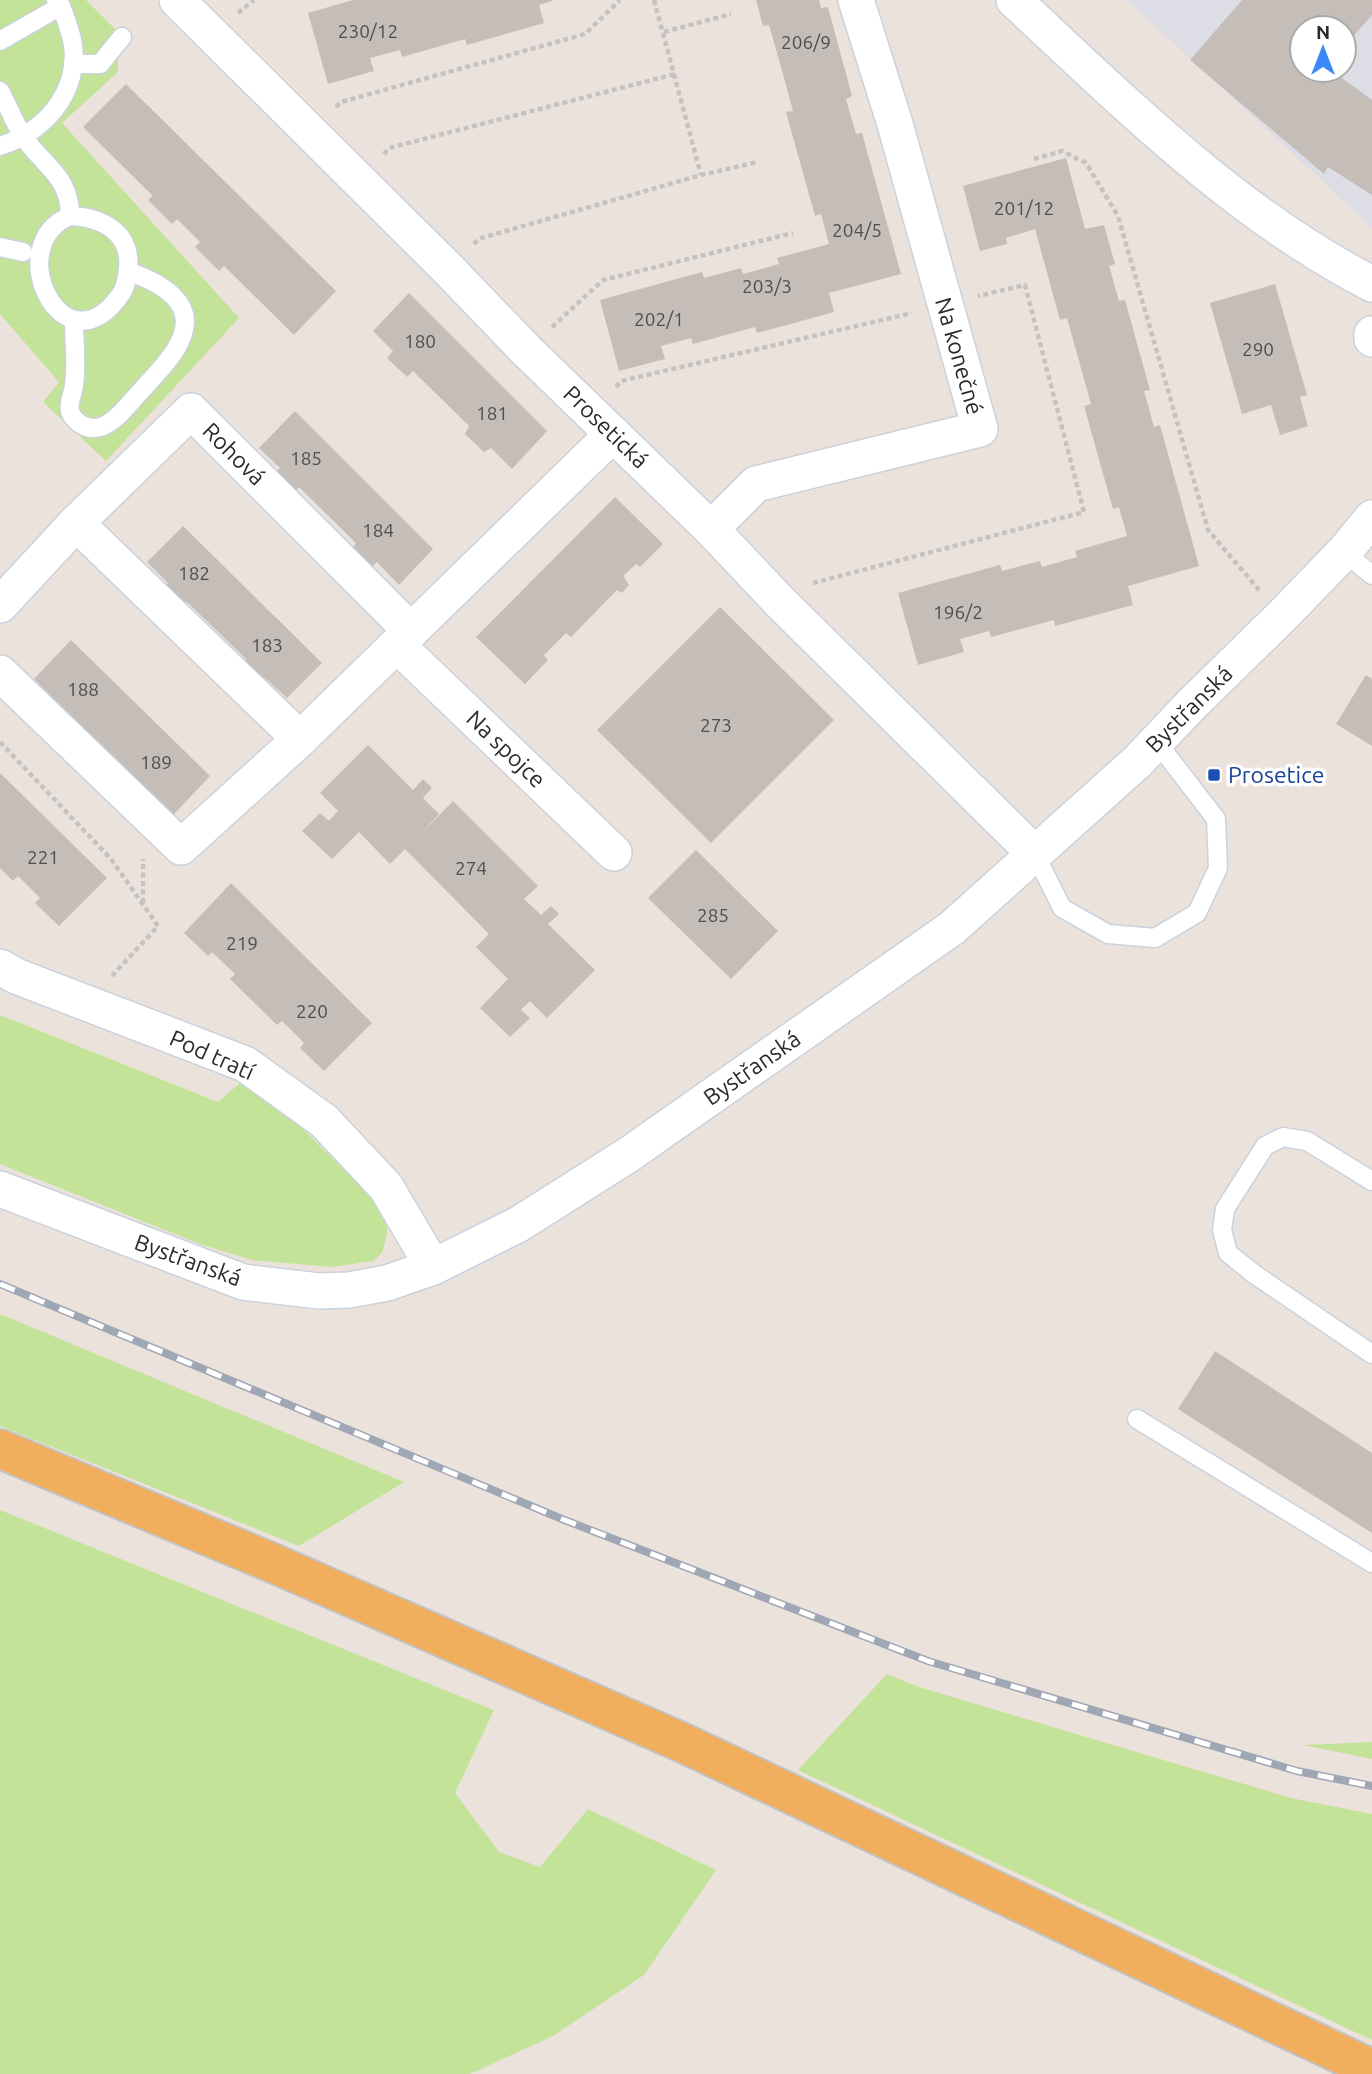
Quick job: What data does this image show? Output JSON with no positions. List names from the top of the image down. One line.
{"streets":{"street":["Na konečné","Prosetická","Rohová","Bystřanská","Na spojce","Pod tratí"]},"crossings":[["Na konečné","Prosetická"],["Prosetická","Bystřanská"],["Rohová","Na spojce"],["Bystřanská","Pod tratí"]],"places":{"transit":["Prosetice"]},"house_numbers":["230/12","206/9","201/12","204/5","203/3","202/1","180","290","181","185","184","182","196/2","183","188","273","189","221","274","285","219","220"],"north":"top"}
